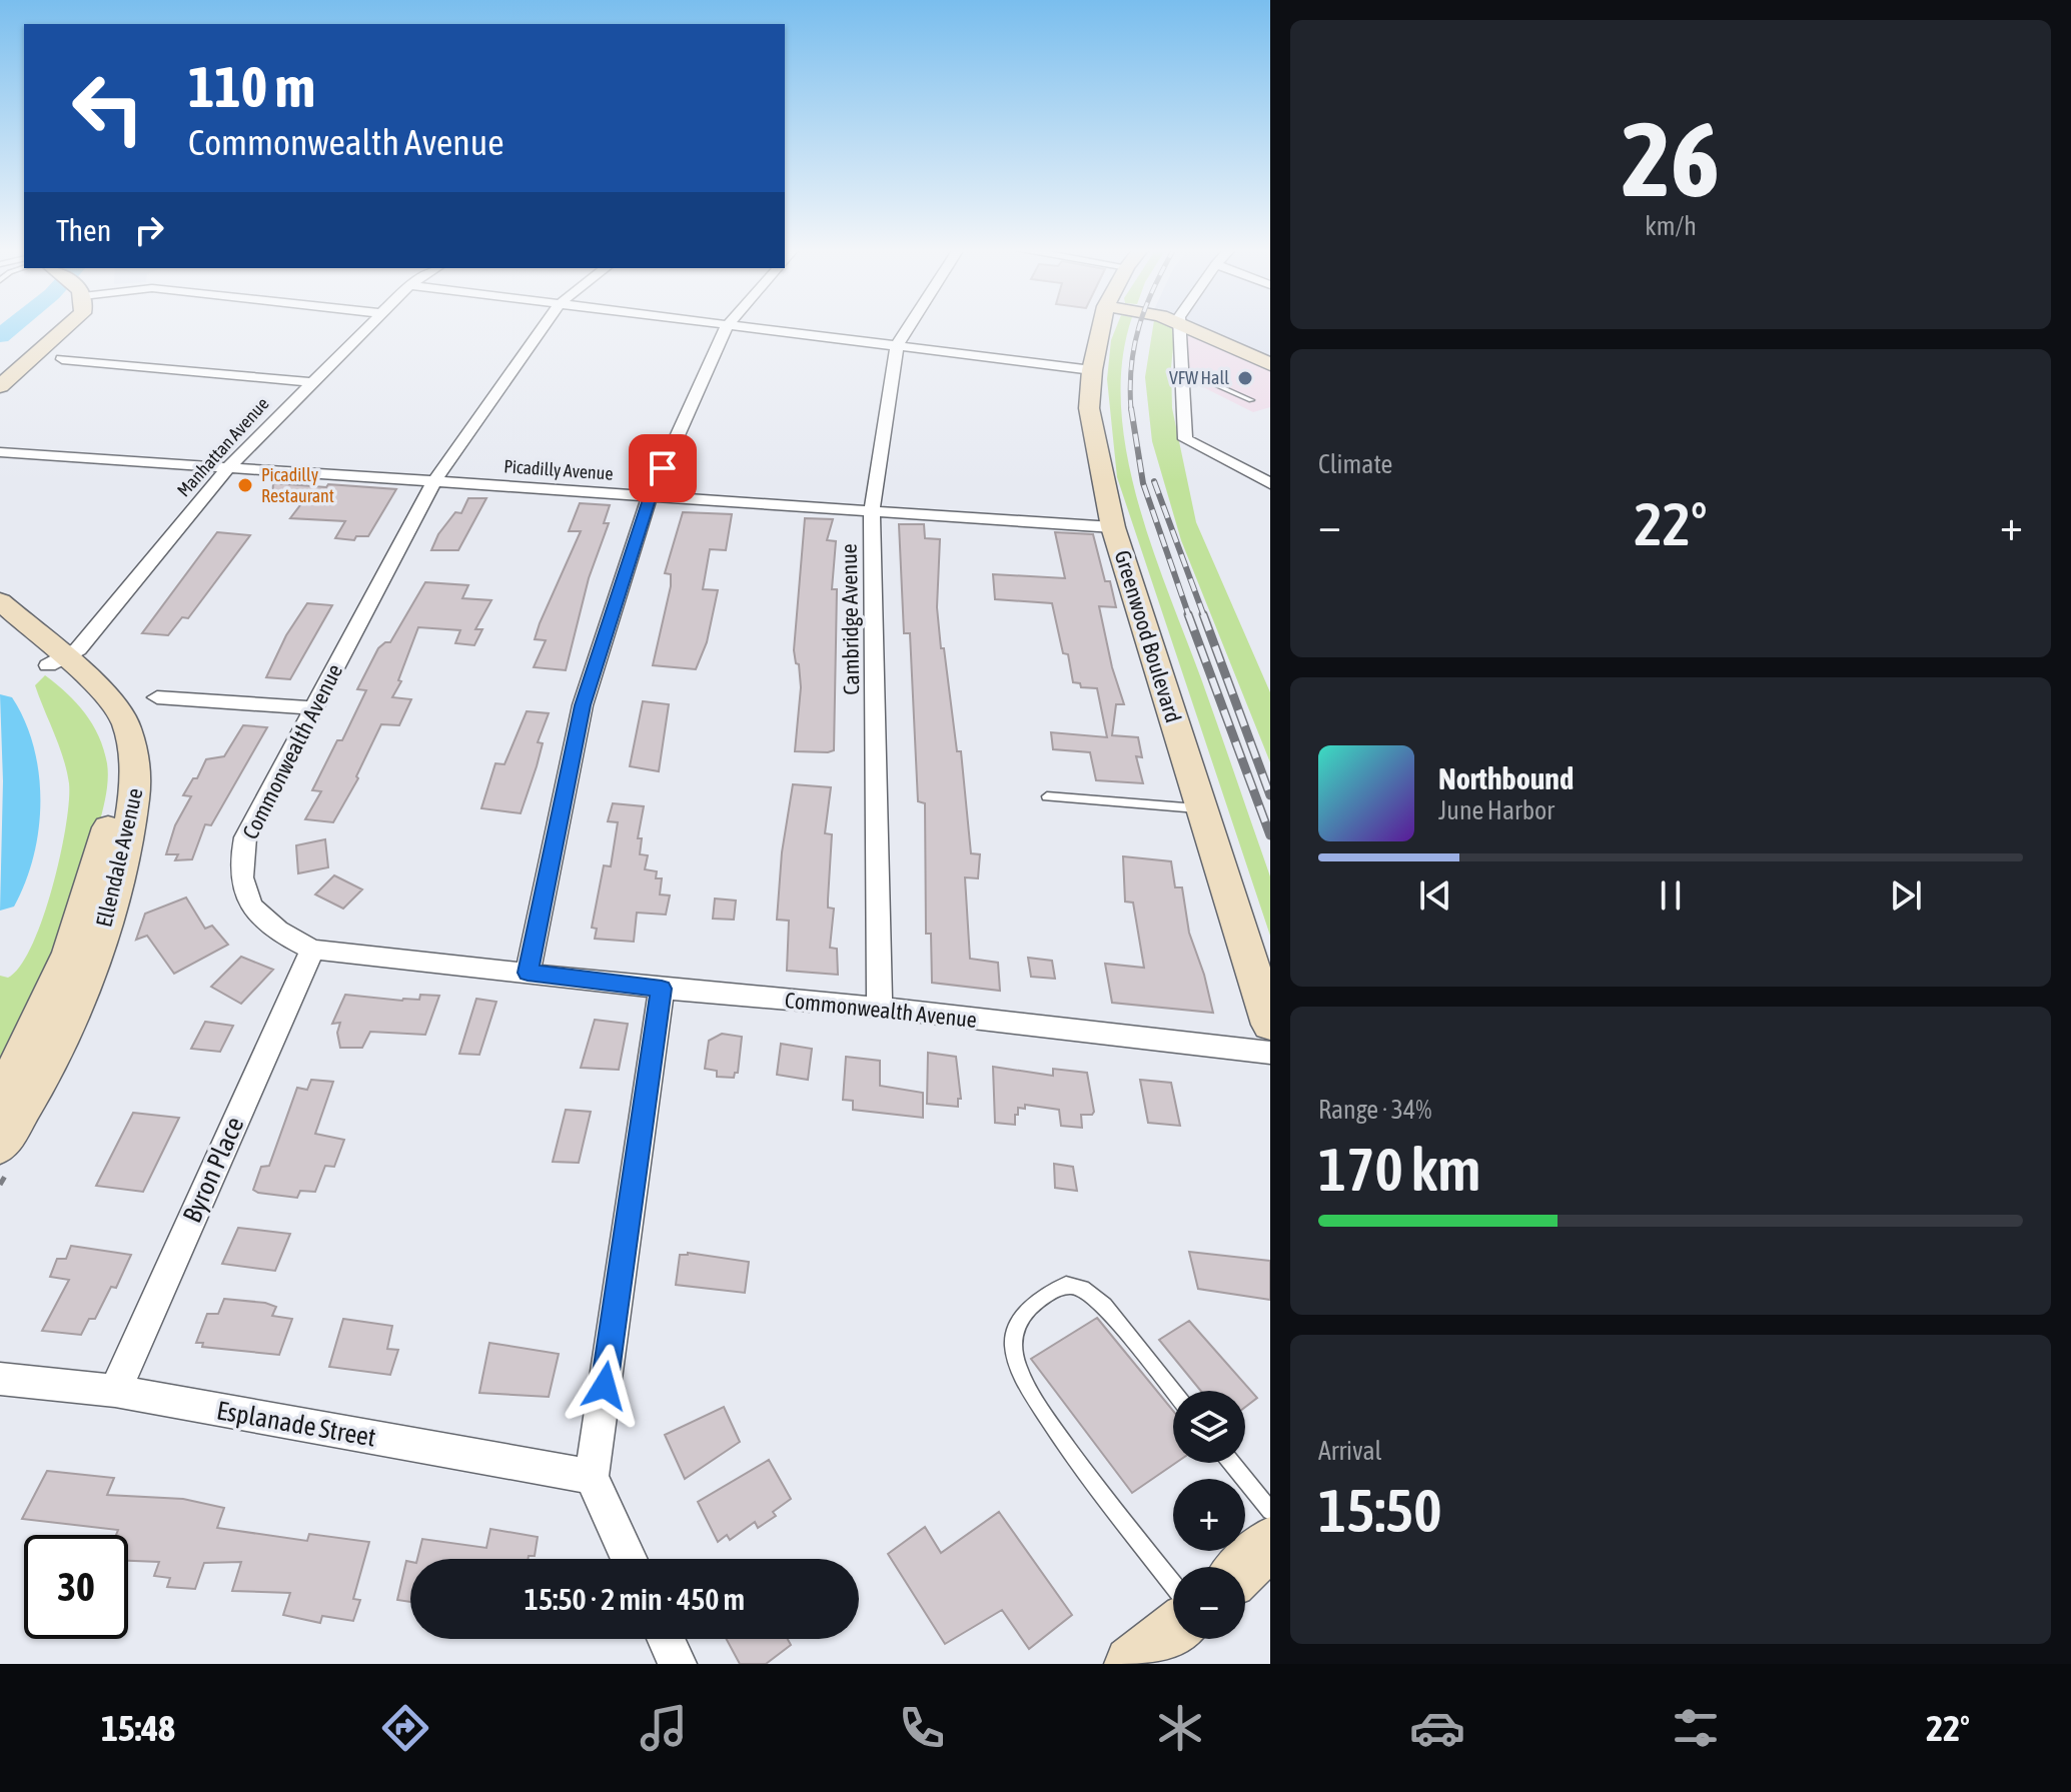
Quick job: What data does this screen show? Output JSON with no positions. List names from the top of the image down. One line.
{"streets":{"main road":["Greenwood Boulevard","Ellendale Avenue"],"street":["Manhattan Avenue","Picadilly Avenue","Cambridge Avenue","Commonwealth Avenue","Byron Place","Esplanade Street"]},"crossings":[["Manhattan Avenue","Picadilly Avenue"],["Manhattan Avenue","Ellendale Avenue"],["Picadilly Avenue","Cambridge Avenue"],["Picadilly Avenue","Greenwood Boulevard"],["Picadilly Avenue","Commonwealth Avenue"],["Cambridge Avenue","Commonwealth Avenue"],["Commonwealth Avenue","Byron Place"],["Byron Place","Esplanade Street"]],"places":["VFW Hall","Picadilly Restaurant"],"page":{"tile":[["26","km/h"],"Climate",["Range · 34%","170 km"],["Arrival","15:50"]],"turn":["110 m","Commonwealth Avenue"],"then":"Then","heat":["−","22°","+"],"song":["Northbound","June Harbor"],"map_buttons":["+","−"],"limit":"30","trip":"15:50 · 2 min · 450 m","tabs":["15:48","22°"]}}
